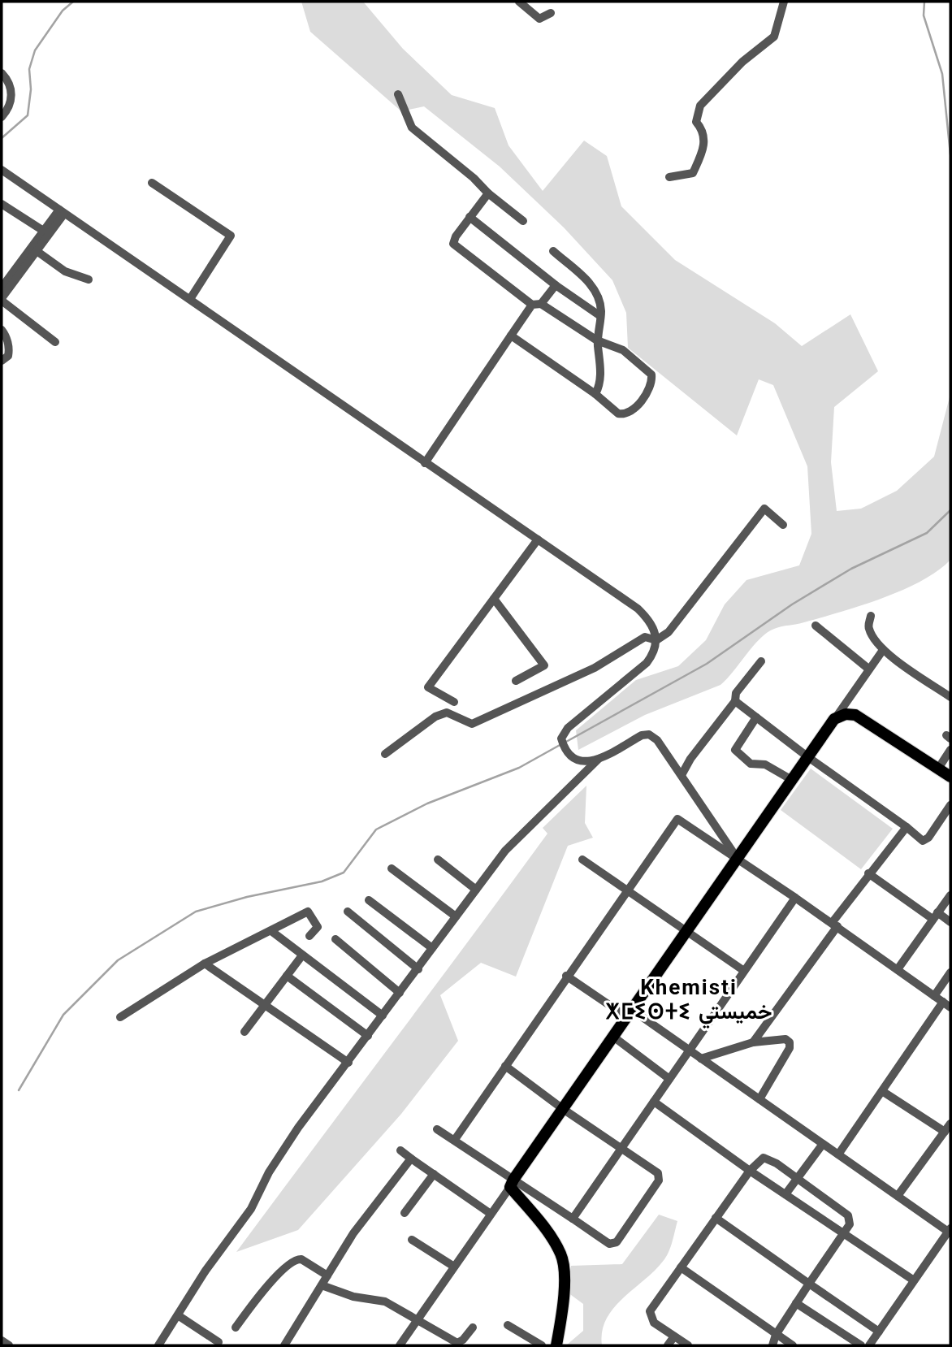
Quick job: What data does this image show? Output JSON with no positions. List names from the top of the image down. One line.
{"districts":["Khemisti ⵅⵎⵉⵙⵜⵉ خميستي"]}
